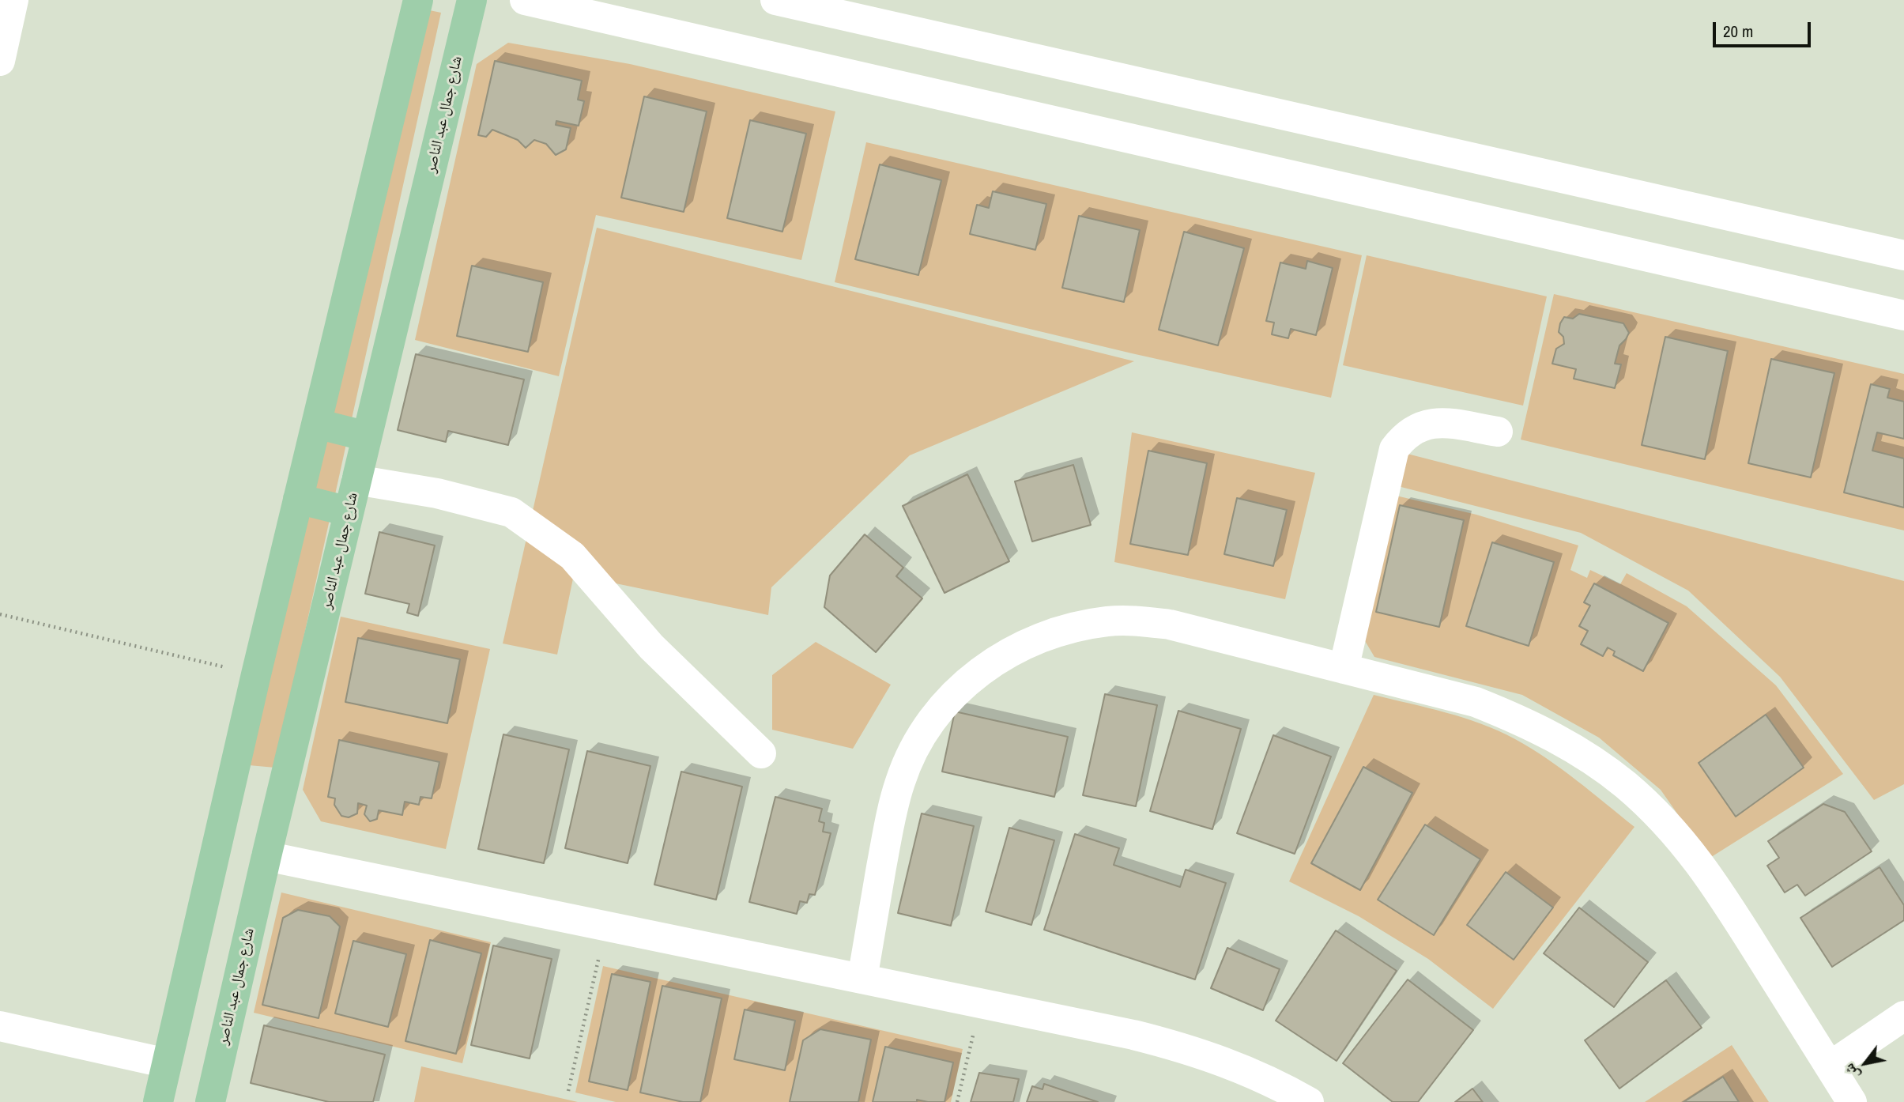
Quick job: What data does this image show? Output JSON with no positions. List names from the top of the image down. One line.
{"streets":{"main road":["شارع جمال عبد الناصر"]},"scale_bar":"20 m","north":"bottom left"}
